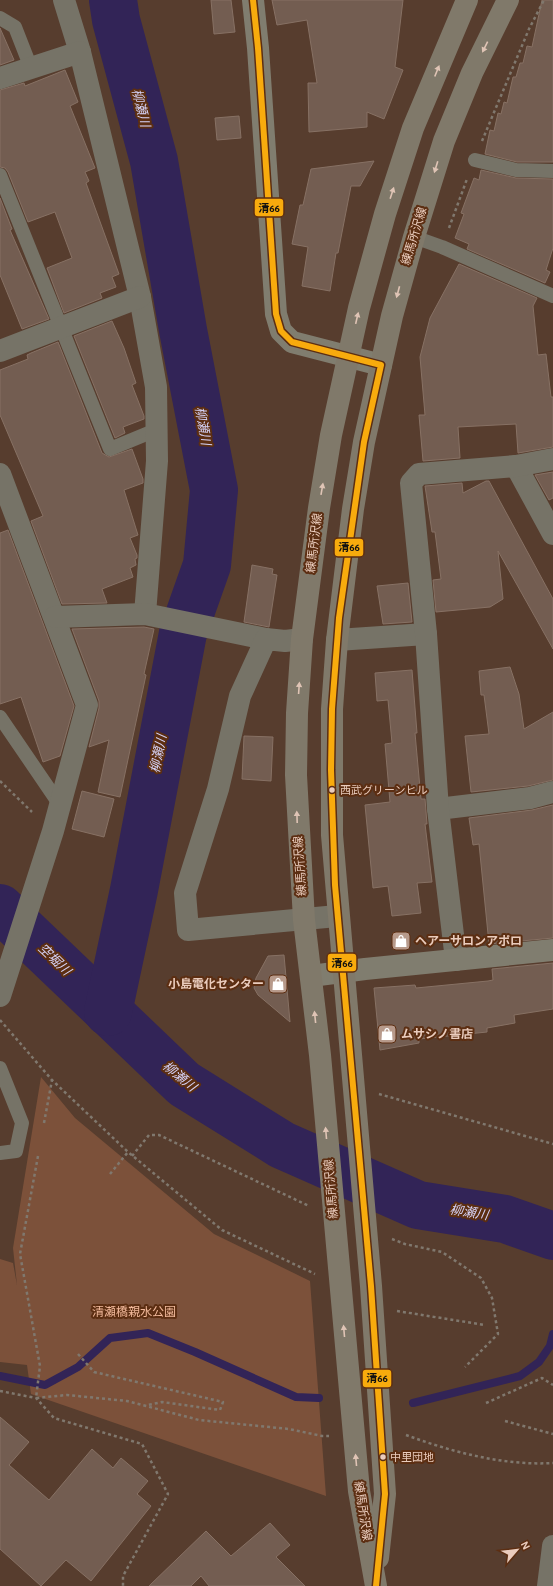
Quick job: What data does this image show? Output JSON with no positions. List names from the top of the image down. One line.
{"streets":{"main road":["練馬所沢線"]},"water":["柳瀬川","空堀川"],"parks":["清瀬橋親水公園"],"places":{"other":["西武グリーンヒル","中里団地"],"shop":["ヘアーサロンアポロ","小島電化センター","ムサシノ書店"]},"lines":["transit line 清66"],"north":"top right"}
